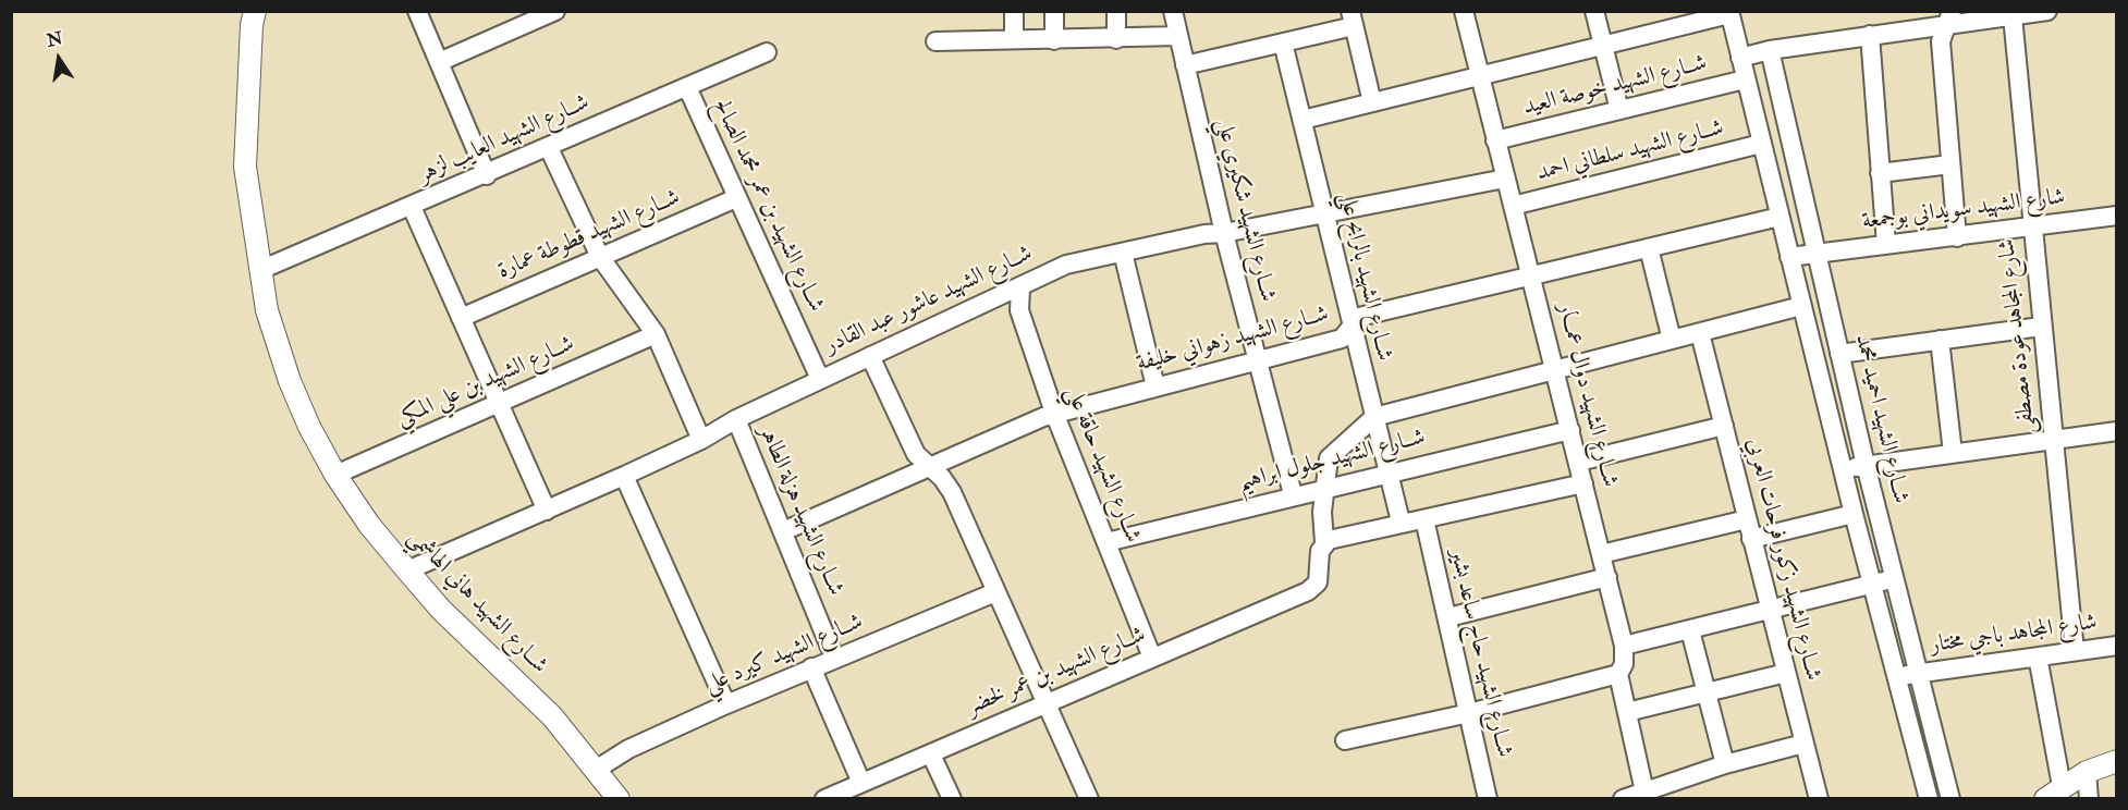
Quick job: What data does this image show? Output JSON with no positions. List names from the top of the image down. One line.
{"streets":{"street":["شــارع الشهيد خوصة العيد","شــارع الشهيد العايب لزهر","شــارع الشهيد سلطاني احمد","شــارع الشهيد بن عمر محمد الصالح","شــارع الشهيد شكيري علي","شارع الشهيد سويداني بوجمعة","شــارع الشهيد قطوطة عمارة","شــارع الشهيد بالرابح علي","شــارع الشهيد عاشور عبد القادر","شارع المجاهد عودة مصطفى","شــارع الشهيد زهواني خليفة","شــارع الشهيد بن علي المكي","شــارع الشهيد دوال عمـــار","شــارع الشهيد احميد محمد","شــارع الشهيد جلول ابراهيم","شــارع الشهيد حاقة علي","شــارع الشهيد هزلة الطاهر","شــارع الشهيد زكور فرحات العربي","شــارع الشهيد هاني الهاشمي","شارع المجاهد باجي مختار","شــارع الشهيد حاج ساعد بشير","شــارع الشهيد كيرد علي","شــارع الشهيد بن عمر لخضر"]},"crossings":[["شــارع الشهيد خوصة العيد","شــارع الشهيد دوال عمـــار"],["شــارع الشهيد العايب لزهر","شــارع الشهيد بن عمر محمد الصالح"],["شــارع الشهيد العايب لزهر","شــارع الشهيد هاني الهاشمي"],["شــارع الشهيد سلطاني احمد","شــارع الشهيد دوال عمـــار"],["شــارع الشهيد بن عمر محمد الصالح","شــارع الشهيد قطوطة عمارة"],["شــارع الشهيد بن عمر محمد الصالح","شــارع الشهيد عاشور عبد القادر"],["شــارع الشهيد شكيري علي","شــارع الشهيد عاشور عبد القادر"],["شــارع الشهيد شكيري علي","شــارع الشهيد زهواني خليفة"],["شــارع الشهيد شكيري علي","شــارع الشهيد جلول ابراهيم"],["شارع الشهيد سويداني بوجمعة","شارع المجاهد عودة مصطفى"],["شارع الشهيد سويداني بوجمعة","شــارع الشهيد احميد محمد"],["شــارع الشهيد بالرابح علي","شــارع الشهيد عاشور عبد القادر"],["شــارع الشهيد بالرابح علي","شــارع الشهيد زهواني خليفة"],["شــارع الشهيد بالرابح علي","شــارع الشهيد جلول ابراهيم"],["شــارع الشهيد عاشور عبد القادر","شــارع الشهيد دوال عمـــار"],["شــارع الشهيد عاشور عبد القادر","شــارع الشهيد حاقة علي"],["شــارع الشهيد عاشور عبد القادر","شــارع الشهيد هزلة الطاهر"],["شــارع الشهيد عاشور عبد القادر","شــارع الشهيد هاني الهاشمي"],["شارع المجاهد عودة مصطفى","شارع المجاهد باجي مختار"],["شــارع الشهيد زهواني خليفة","شــارع الشهيد دوال عمـــار"],["شــارع الشهيد زهواني خليفة","شــارع الشهيد حاقة علي"],["شــارع الشهيد زهواني خليفة","شــارع الشهيد هزلة الطاهر"],["شــارع الشهيد بن علي المكي","شــارع الشهيد هاني الهاشمي"],["شــارع الشهيد دوال عمـــار","شــارع الشهيد جلول ابراهيم"],["شــارع الشهيد احميد محمد","شارع المجاهد باجي مختار"],["شــارع الشهيد جلول ابراهيم","شــارع الشهيد حاقة علي"],["شــارع الشهيد حاقة علي","شــارع الشهيد بن عمر لخضر"],["شــارع الشهيد هزلة الطاهر","شــارع الشهيد كيرد علي"],["شــارع الشهيد هاني الهاشمي","شــارع الشهيد كيرد علي"]],"north":"top"}
